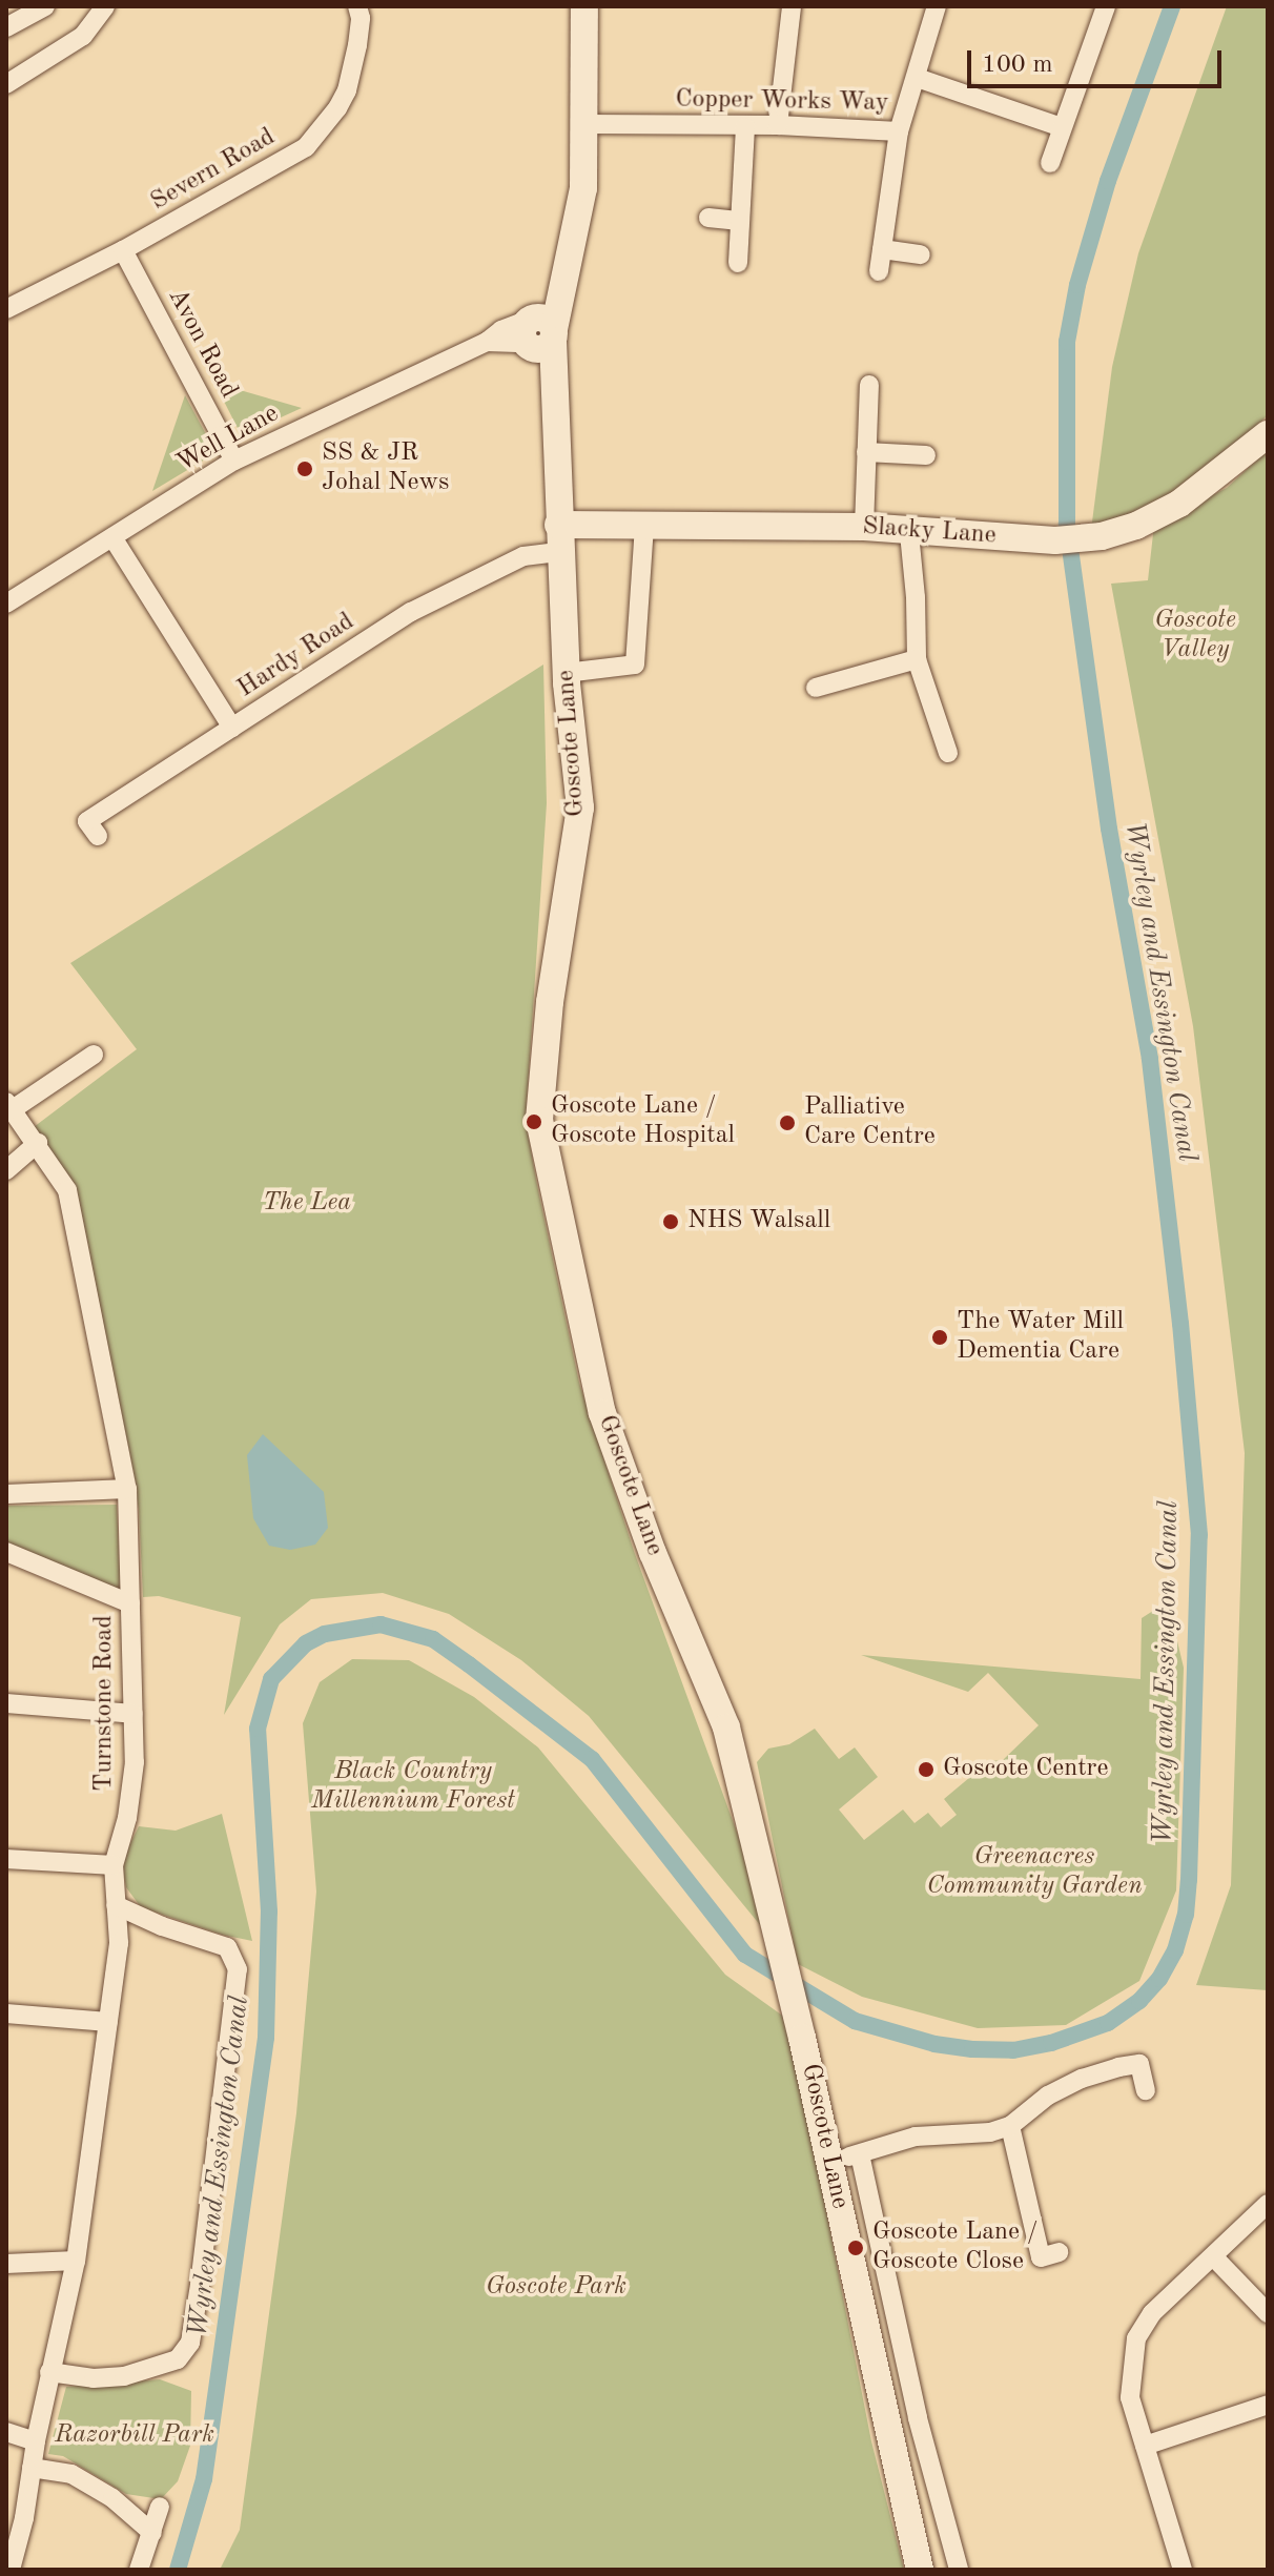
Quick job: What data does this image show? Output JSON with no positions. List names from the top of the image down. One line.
{"streets":{"street":["Copper Works Way","Severn Road","Avon Road","Well Lane","Slacky Lane","Hardy Road","Goscote Lane","Turnstone Road"]},"crossings":[["Severn Road","Avon Road"],["Avon Road","Well Lane"],["Well Lane","Goscote Lane"],["Slacky Lane","Hardy Road"],["Slacky Lane","Goscote Lane"],["Hardy Road","Goscote Lane"]],"water":["Wyrley and Essington Canal"],"parks":["Goscote Valley","The Lea","Black Country Millennium Forest","Greenacres Community Garden","Goscote Park","Razorbill Park"],"places":["SS & JR Johal News","Goscote Lane / Goscote Hospital","Palliative Care Centre","NHS Walsall","The Water Mill Dementia Care","Goscote Centre","Goscote Lane / Goscote Close"],"scale_bar":"100 m"}
